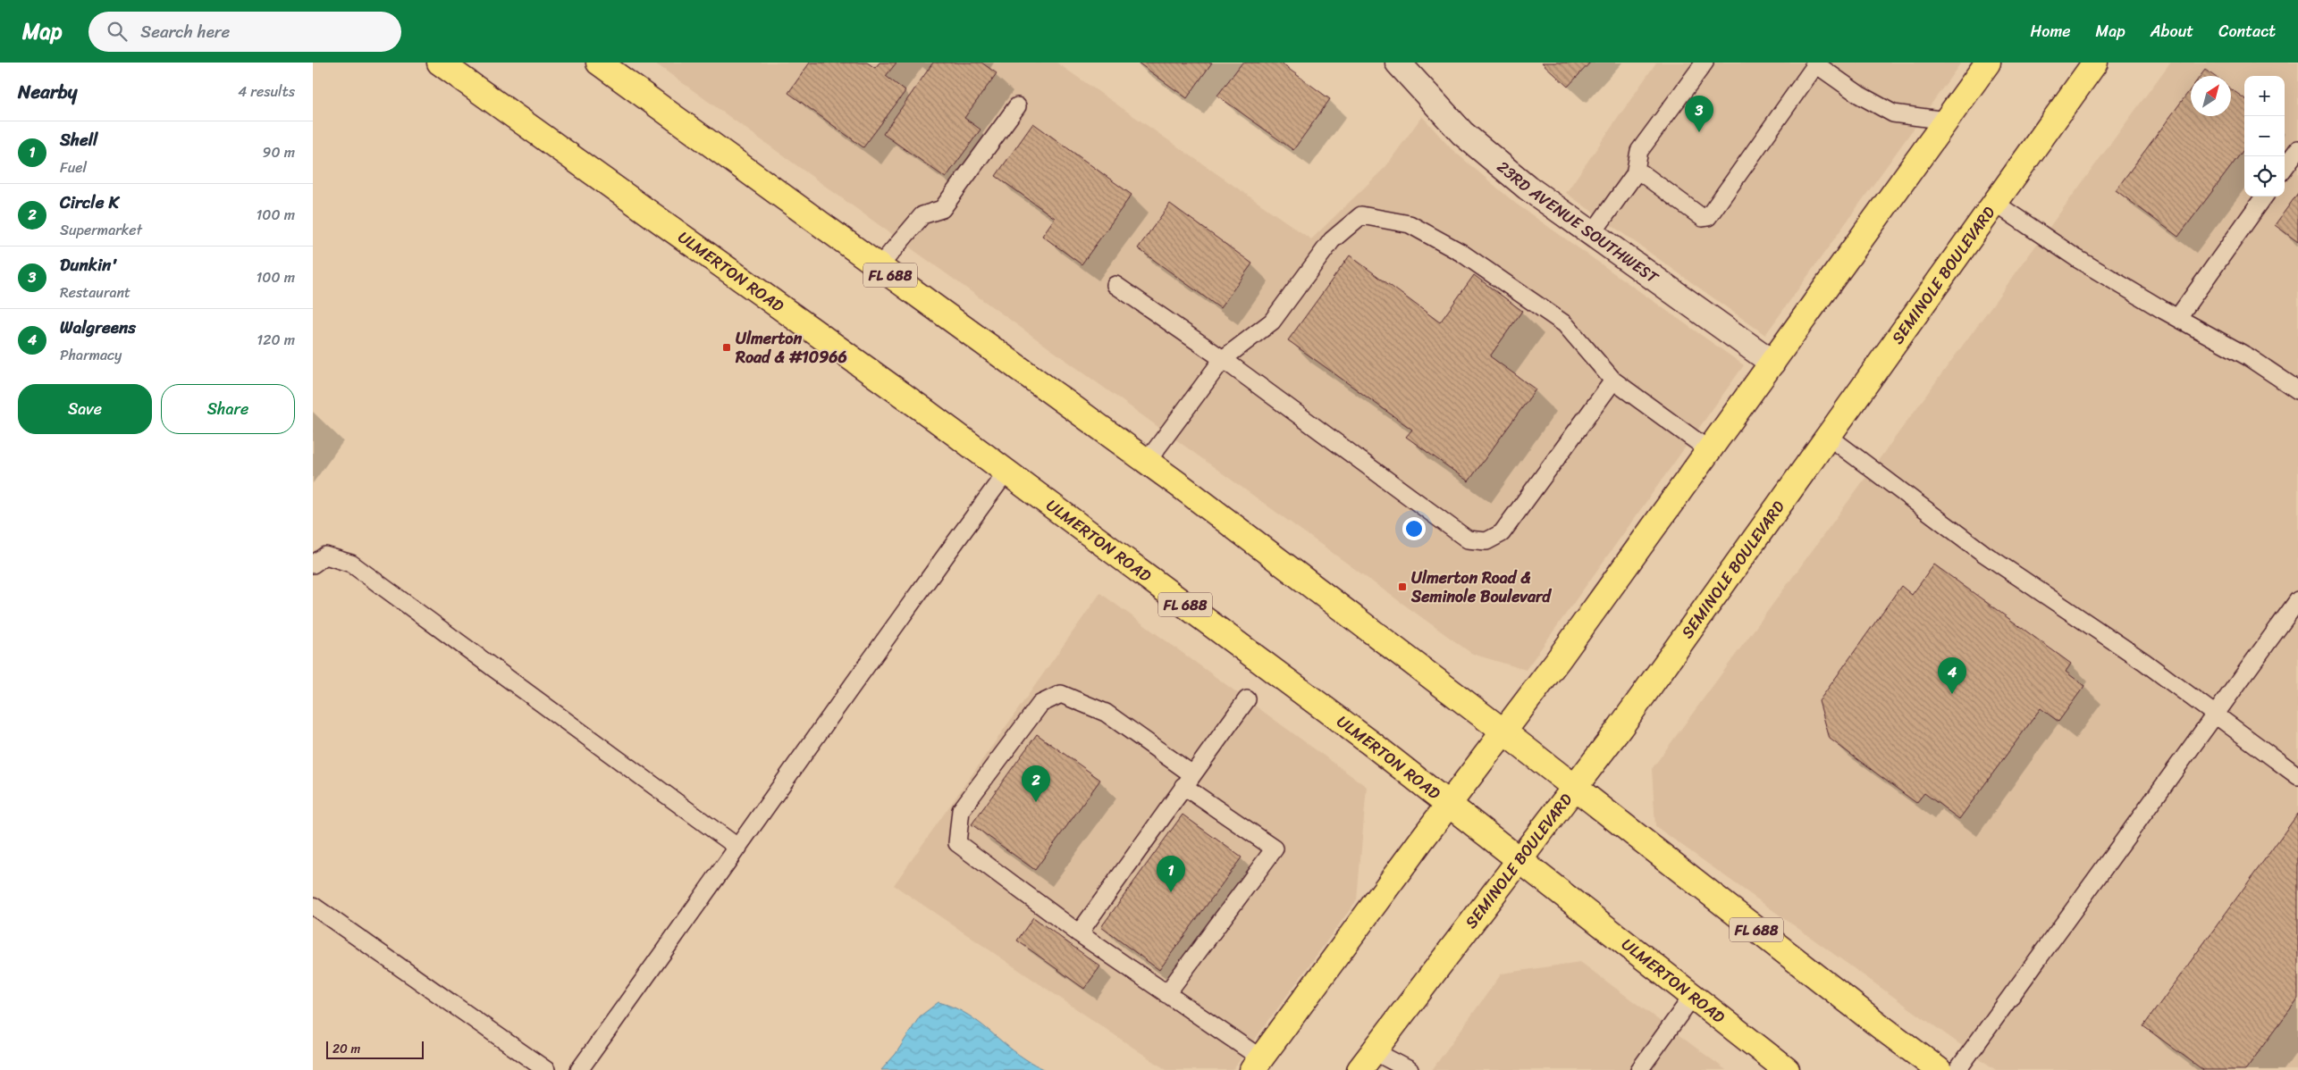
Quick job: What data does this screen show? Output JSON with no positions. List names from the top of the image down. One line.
{"streets":{"main road":["ULMERTON ROAD","FL 688","SEMINOLE BOULEVARD"],"street":["23RD AVENUE SOUTHWEST"]},"crossings":[["ULMERTON ROAD","SEMINOLE BOULEVARD"],["FL 688","SEMINOLE BOULEVARD"]],"places":{"transit":["Ulmerton Road & #10966","Ulmerton Road & Seminole Boulevard"]},"scale_bar":"20 m","north":"top right","page":{"header":"Map","search":"Search here","nav":["Home","Map","About","Contact"],"heading":["Nearby","4 results"],"map_buttons":["+","−"],"pins":["3","4","2","1"],"list":[{"mark":"1","name":"Shell","note":"Fuel","value":"90 m"},{"mark":"2","name":"Circle K","note":"Supermarket","value":"100 m"},{"mark":"3","name":"Dunkin'","note":"Restaurant","value":"100 m"},{"mark":"4","name":"Walgreens","note":"Pharmacy","value":"120 m"}],"buttons":["Save","Share"],"scale":"20 m"}}
